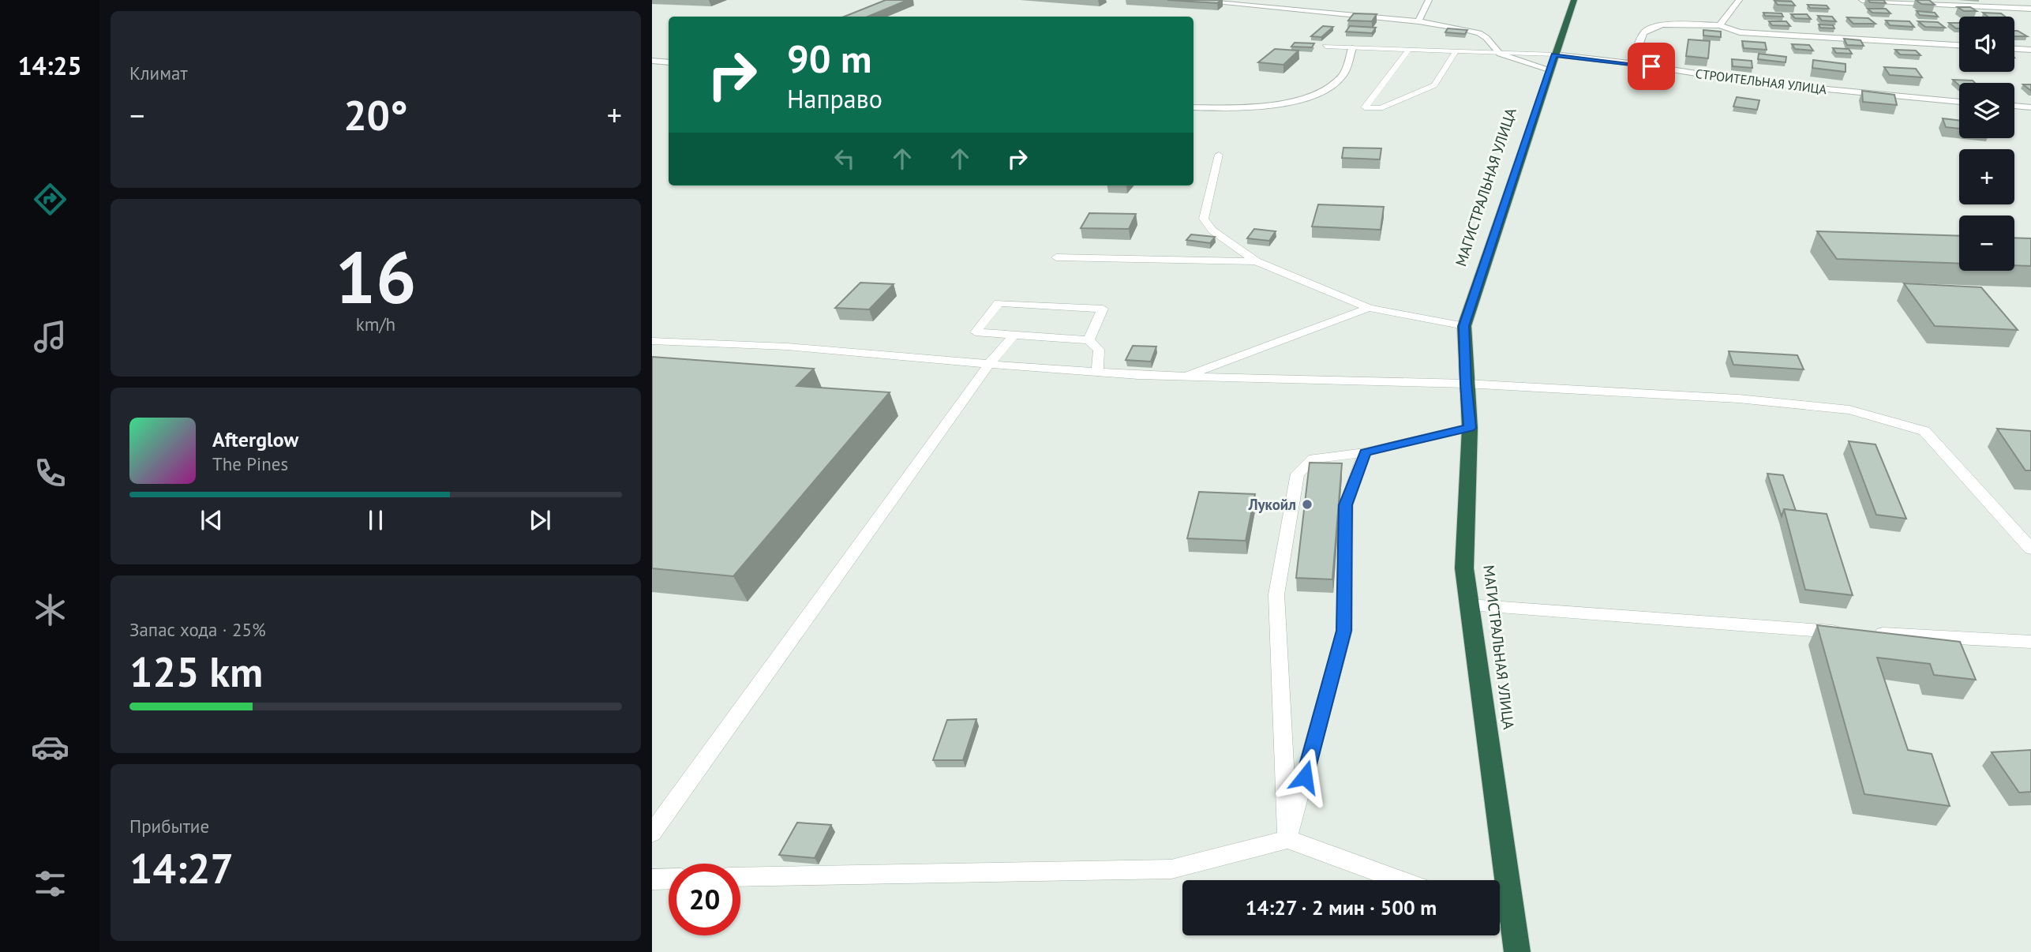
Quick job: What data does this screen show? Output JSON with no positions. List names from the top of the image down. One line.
{"streets":{"highway":["МАГИСТРАЛЬНАЯ УЛИЦА"],"street":["СТРОИТЕЛЬНАЯ УЛИЦА"]},"crossings":[["СТРОИТЕЛЬНАЯ УЛИЦА","МАГИСТРАЛЬНАЯ УЛИЦА"]],"places":["Лукойл"],"page":{"tabs":"14:25","tile":["Климат",["16","km/h"],["Запас хода · 25%","125 km"],["Прибытие","14:27"]],"map_buttons":["+","−"],"turn":["90 m","Направо"],"heat":["−","20°","+"],"song":["Afterglow","The Pines"],"limit":"20","trip":"14:27 · 2 мин · 500 m"}}
